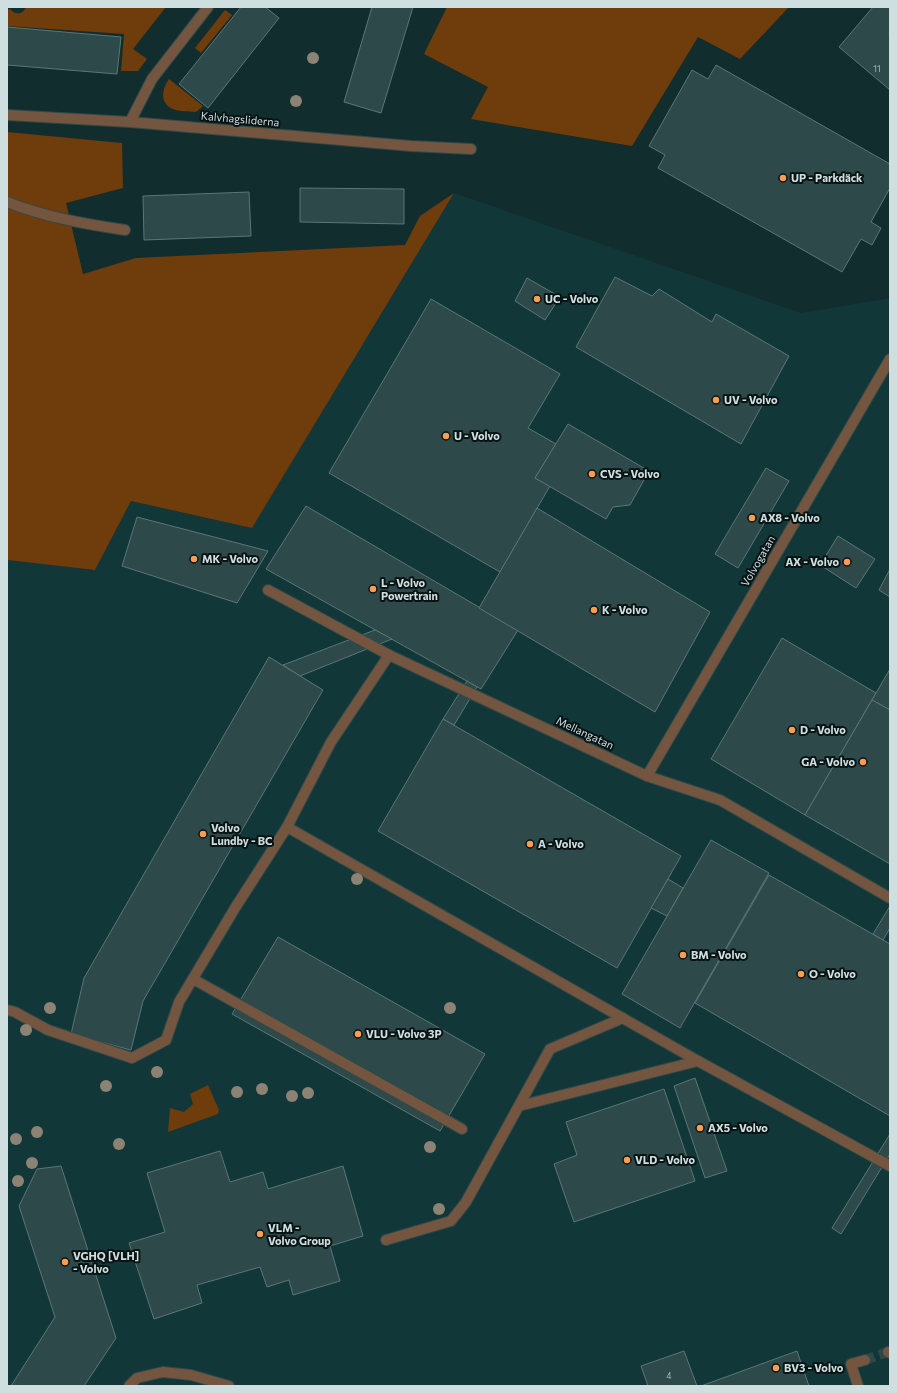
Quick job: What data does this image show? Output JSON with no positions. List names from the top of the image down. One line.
{"streets":{"street":["Kalvhagsliderna","Volvogatan","Mellangatan"]},"crossings":[["Volvogatan","Mellangatan"]],"places":["UP - Parkdäck","UC - Volvo","UV - Volvo","U - Volvo","CVS - Volvo","AX8 - Volvo","MK - Volvo","AX - Volvo","L - Volvo Powertrain","K - Volvo","D - Volvo","GA - Volvo","Volvo Lundby - BC","A - Volvo","BM - Volvo","O - Volvo","VLU - Volvo 3P","AX5 - Volvo","VLD - Volvo","VLM - Volvo Group","VGHQ [VLH] - Volvo","BV3 - Volvo"],"house_numbers":["11","4"]}
